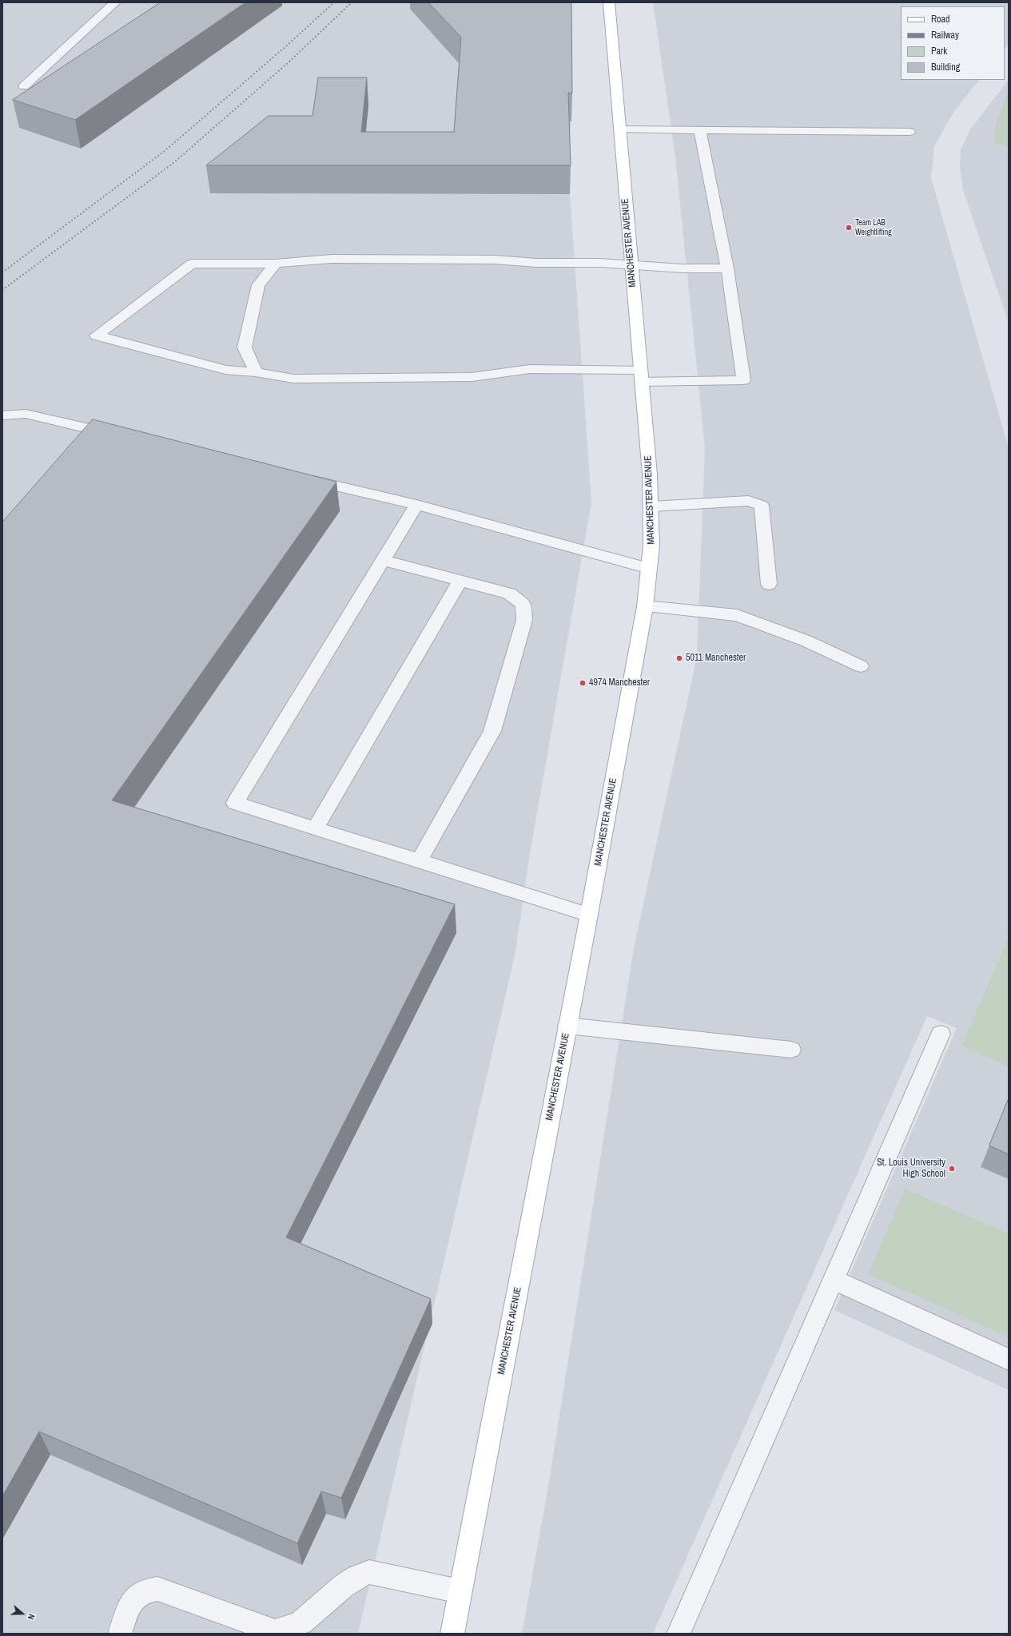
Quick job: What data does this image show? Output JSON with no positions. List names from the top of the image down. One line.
{"streets":{"main road":["MANCHESTER AVENUE"]},"places":["Team LAB Weightlifting","5011 Manchester","4974 Manchester","St. Louis University High School"],"legend":["Road","Railway","Park","Building"],"north":"right"}
